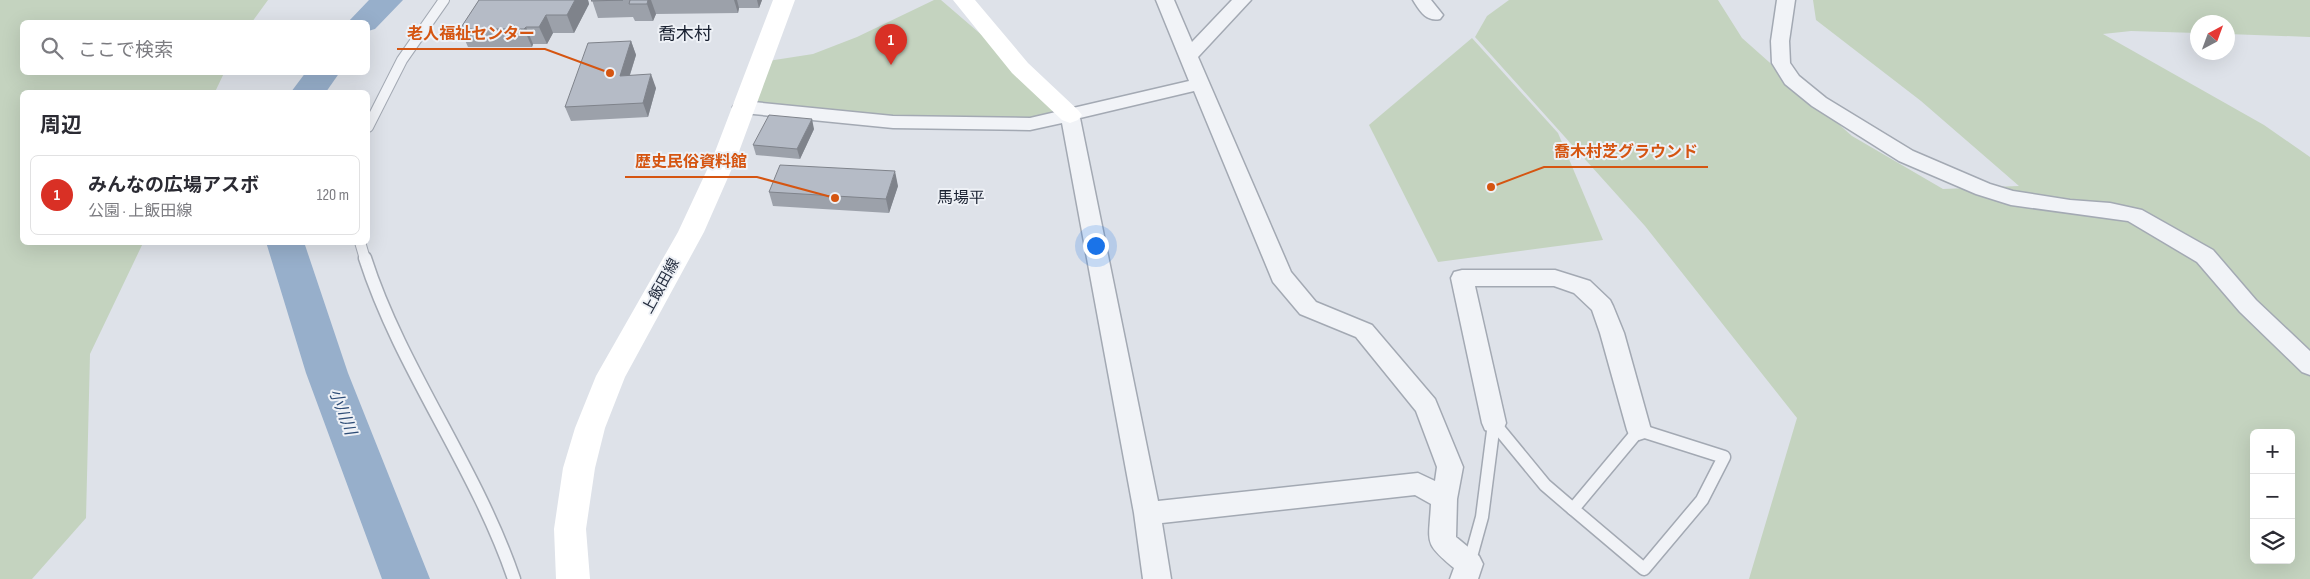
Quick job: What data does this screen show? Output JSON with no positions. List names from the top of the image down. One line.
{"streets":{"main road":["上飯田線"]},"districts":["喬木村","馬場平"],"water":["小川川"],"places":["老人福祉センター","喬木村芝グラウンド","歴史民俗資料館"],"north":"top right","page":{"search":"ここで検索","pins":"1","heading":"周辺","list":[{"mark":"1","name":"みんなの広場アスボ","note":"公園 · 上飯田線","value":"120 m"}],"map_buttons":["+","−"]}}
